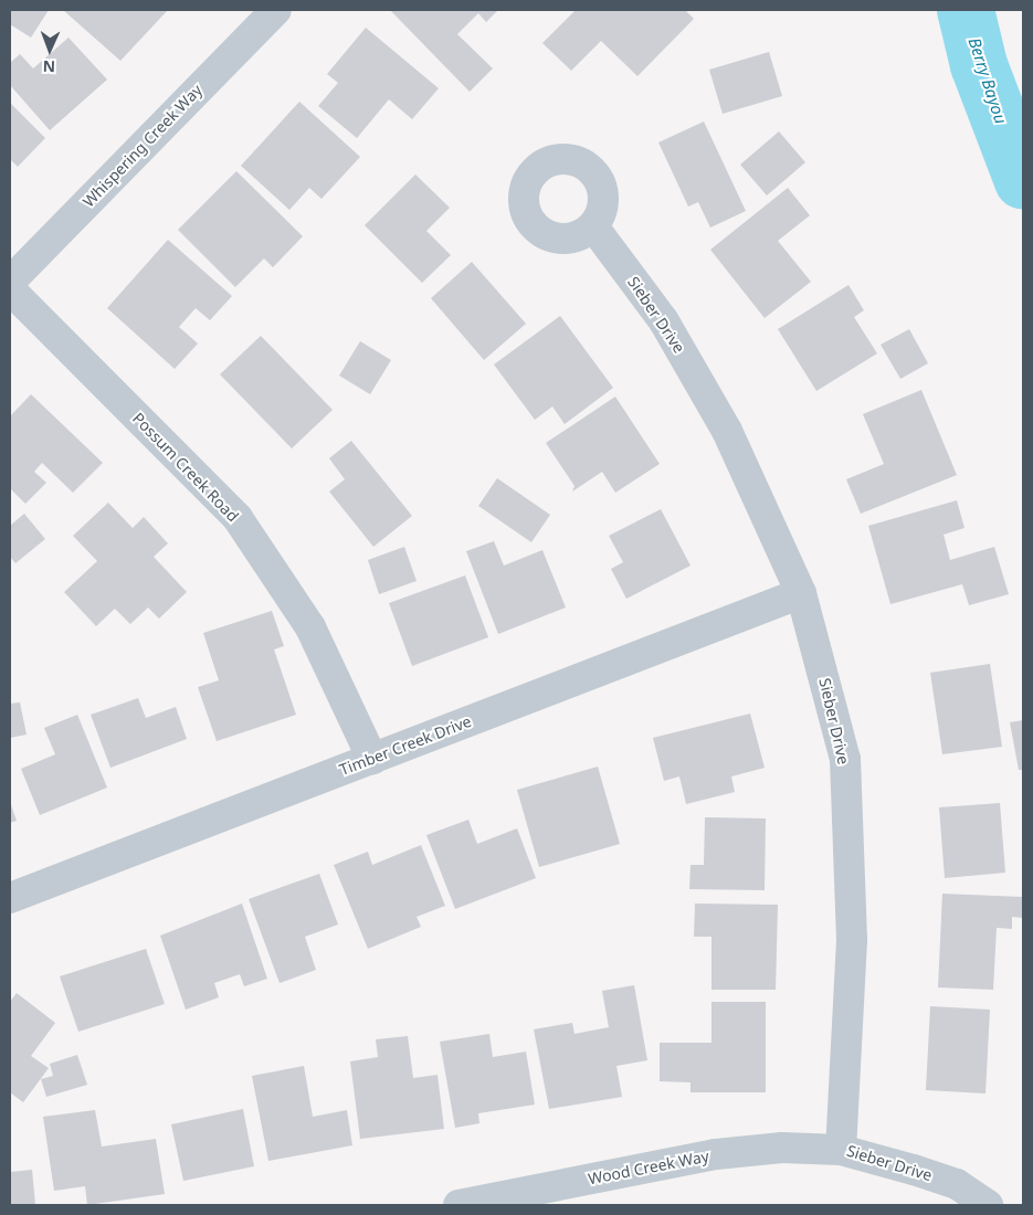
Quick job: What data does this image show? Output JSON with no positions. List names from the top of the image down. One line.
{"streets":{"street":["Whispering Creek Way","Sieber Drive","Possum Creek Road","Timber Creek Drive","Wood Creek Way"]},"crossings":[["Sieber Drive","Timber Creek Drive"],["Sieber Drive","Wood Creek Way"],["Possum Creek Road","Timber Creek Drive"]],"water":["Berry Bayou"],"north":"bottom"}
